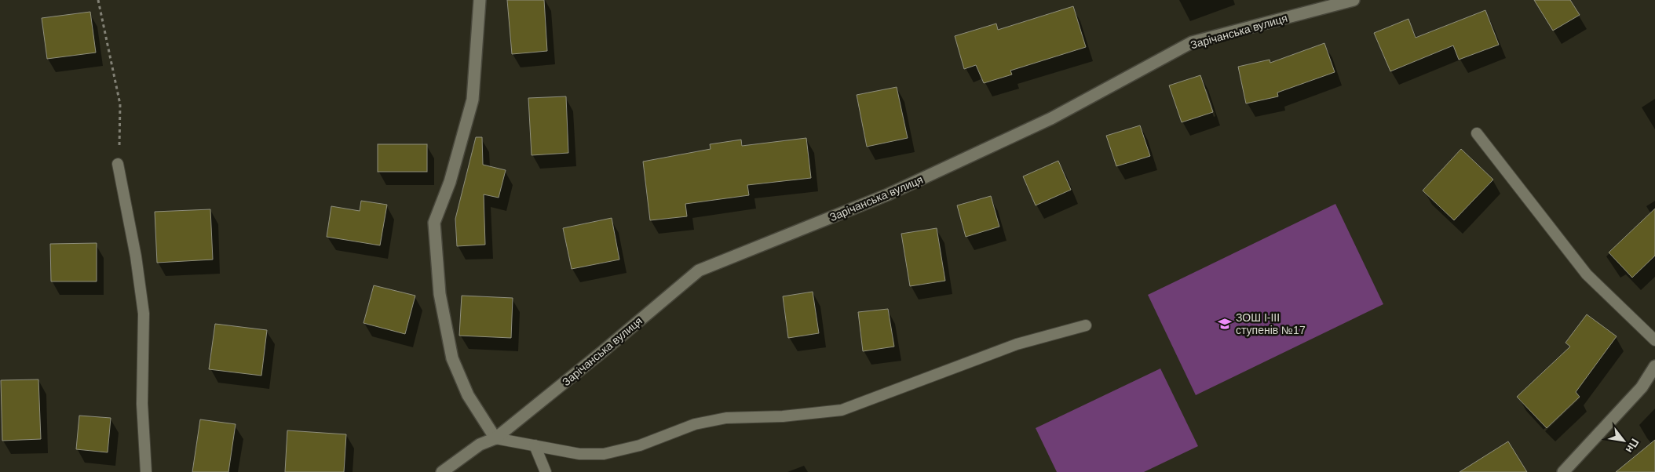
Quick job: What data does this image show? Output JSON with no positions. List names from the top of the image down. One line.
{"streets":{"street":["Зарічанська вулиця"]},"places":{"school or university":["ЗОШ І-ІІІ ступенів №17"]},"north":"bottom right"}
